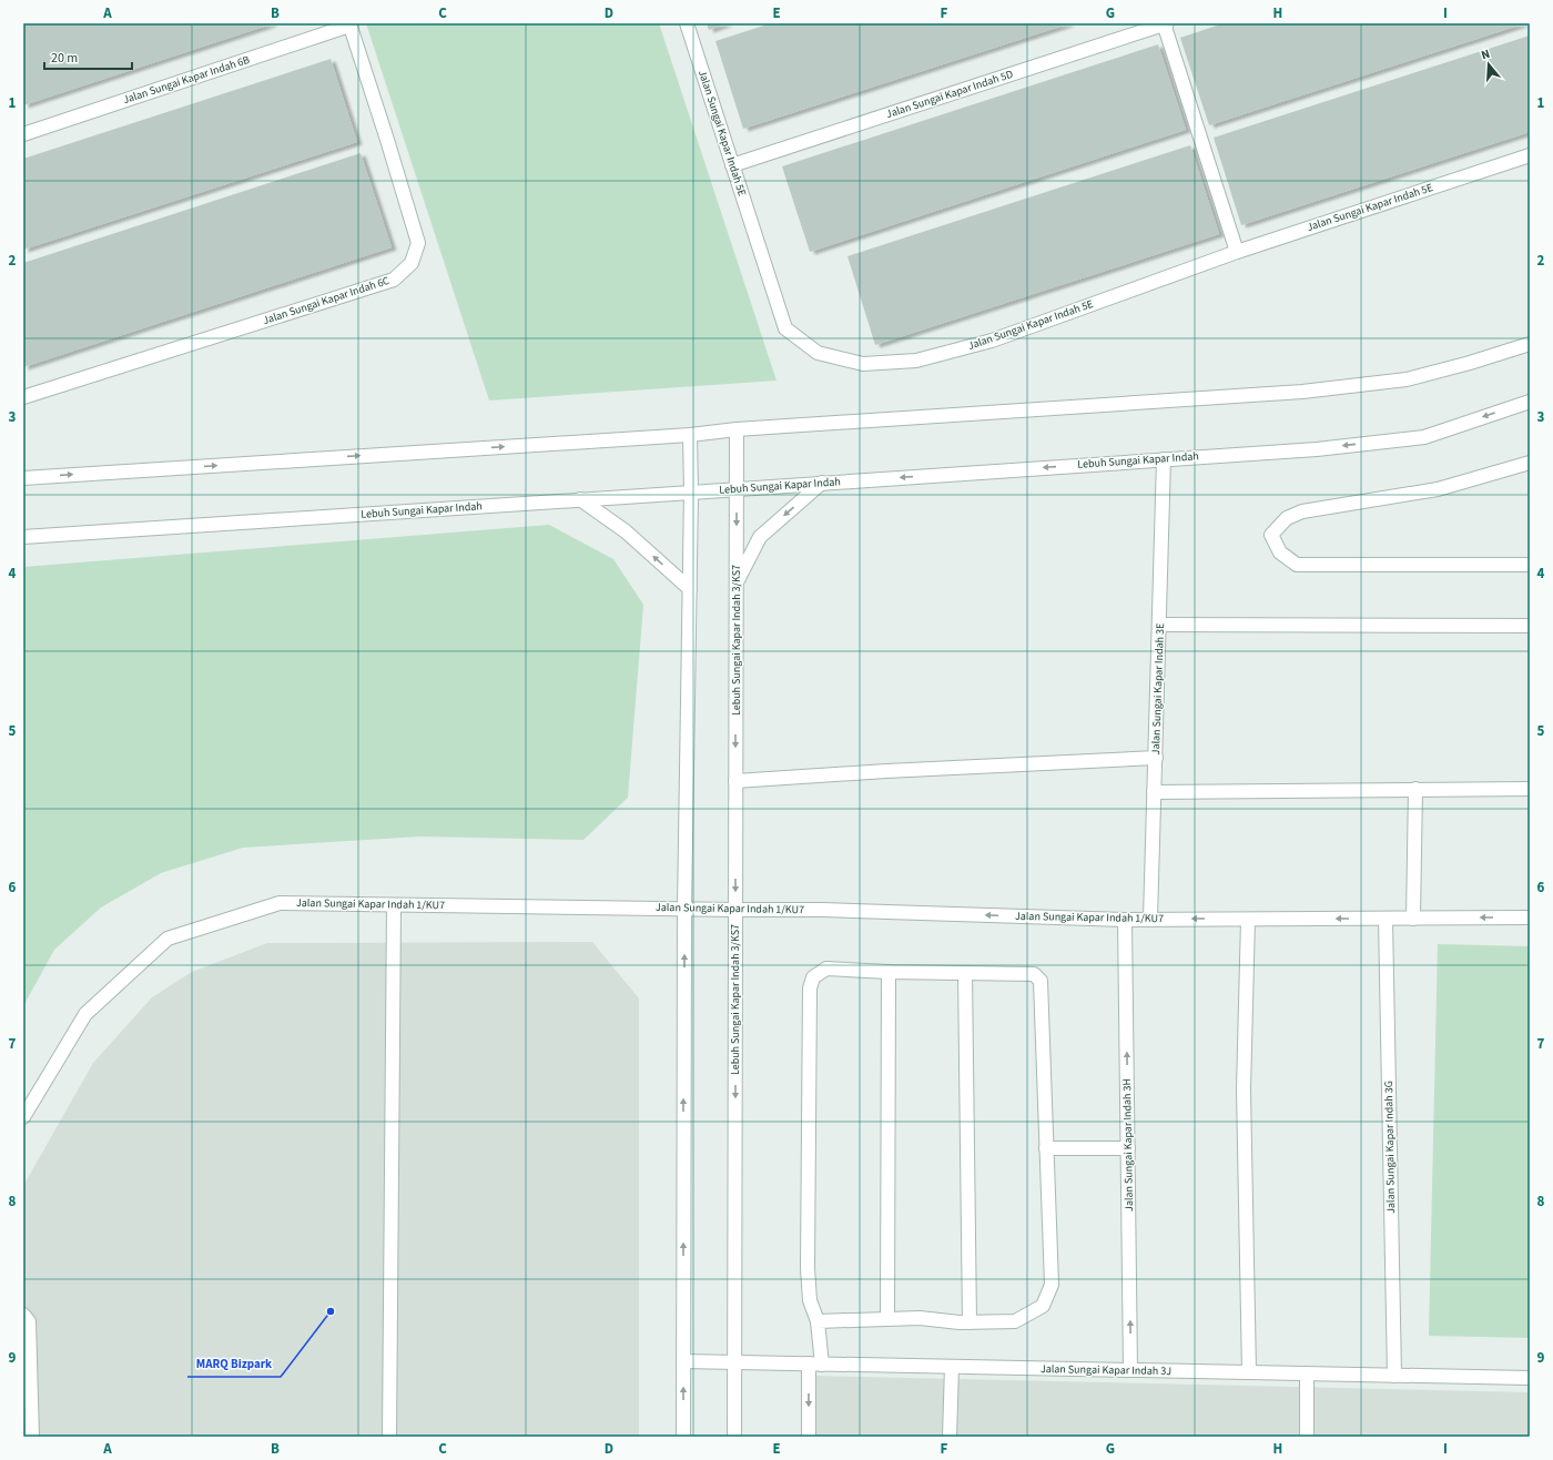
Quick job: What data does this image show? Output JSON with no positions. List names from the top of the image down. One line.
{"streets":{"street":["Jalan Sungai Kapar Indah 6B","Jalan Sungai Kapar Indah 5D","Jalan Sungai Kapar Indah 5E","Jalan Sungai Kapar Indah 6C","Lebuh Sungai Kapar Indah","Lebuh Sungai Kapar Indah 3/KS7","Jalan Sungai Kapar Indah 3E","Jalan Sungai Kapar Indah 1/KU7","Jalan Sungai Kapar Indah 3H","Jalan Sungai Kapar Indah 3G","Jalan Sungai Kapar Indah 3J"]},"crossings":[["Jalan Sungai Kapar Indah 6B","Jalan Sungai Kapar Indah 6C"],["Jalan Sungai Kapar Indah 5D","Jalan Sungai Kapar Indah 5E"],["Lebuh Sungai Kapar Indah","Lebuh Sungai Kapar Indah 3/KS7"],["Lebuh Sungai Kapar Indah","Jalan Sungai Kapar Indah 3E"],["Lebuh Sungai Kapar Indah 3/KS7","Jalan Sungai Kapar Indah 1/KU7"],["Lebuh Sungai Kapar Indah 3/KS7","Jalan Sungai Kapar Indah 3J"],["Jalan Sungai Kapar Indah 3E","Jalan Sungai Kapar Indah 1/KU7"],["Jalan Sungai Kapar Indah 1/KU7","Jalan Sungai Kapar Indah 3H"],["Jalan Sungai Kapar Indah 1/KU7","Jalan Sungai Kapar Indah 3G"],["Jalan Sungai Kapar Indah 3H","Jalan Sungai Kapar Indah 3J"],["Jalan Sungai Kapar Indah 3G","Jalan Sungai Kapar Indah 3J"]],"one_way":["Jalan Sungai Kapar Indah 1/KU7"],"places":["MARQ Bizpark"],"scale_bar":"20 m","north":"top","grid":{"columns":["A","B","C","D","E","F","G","H","I"],"rows":["1","2","3","4","5","6","7","8","9"]}}
